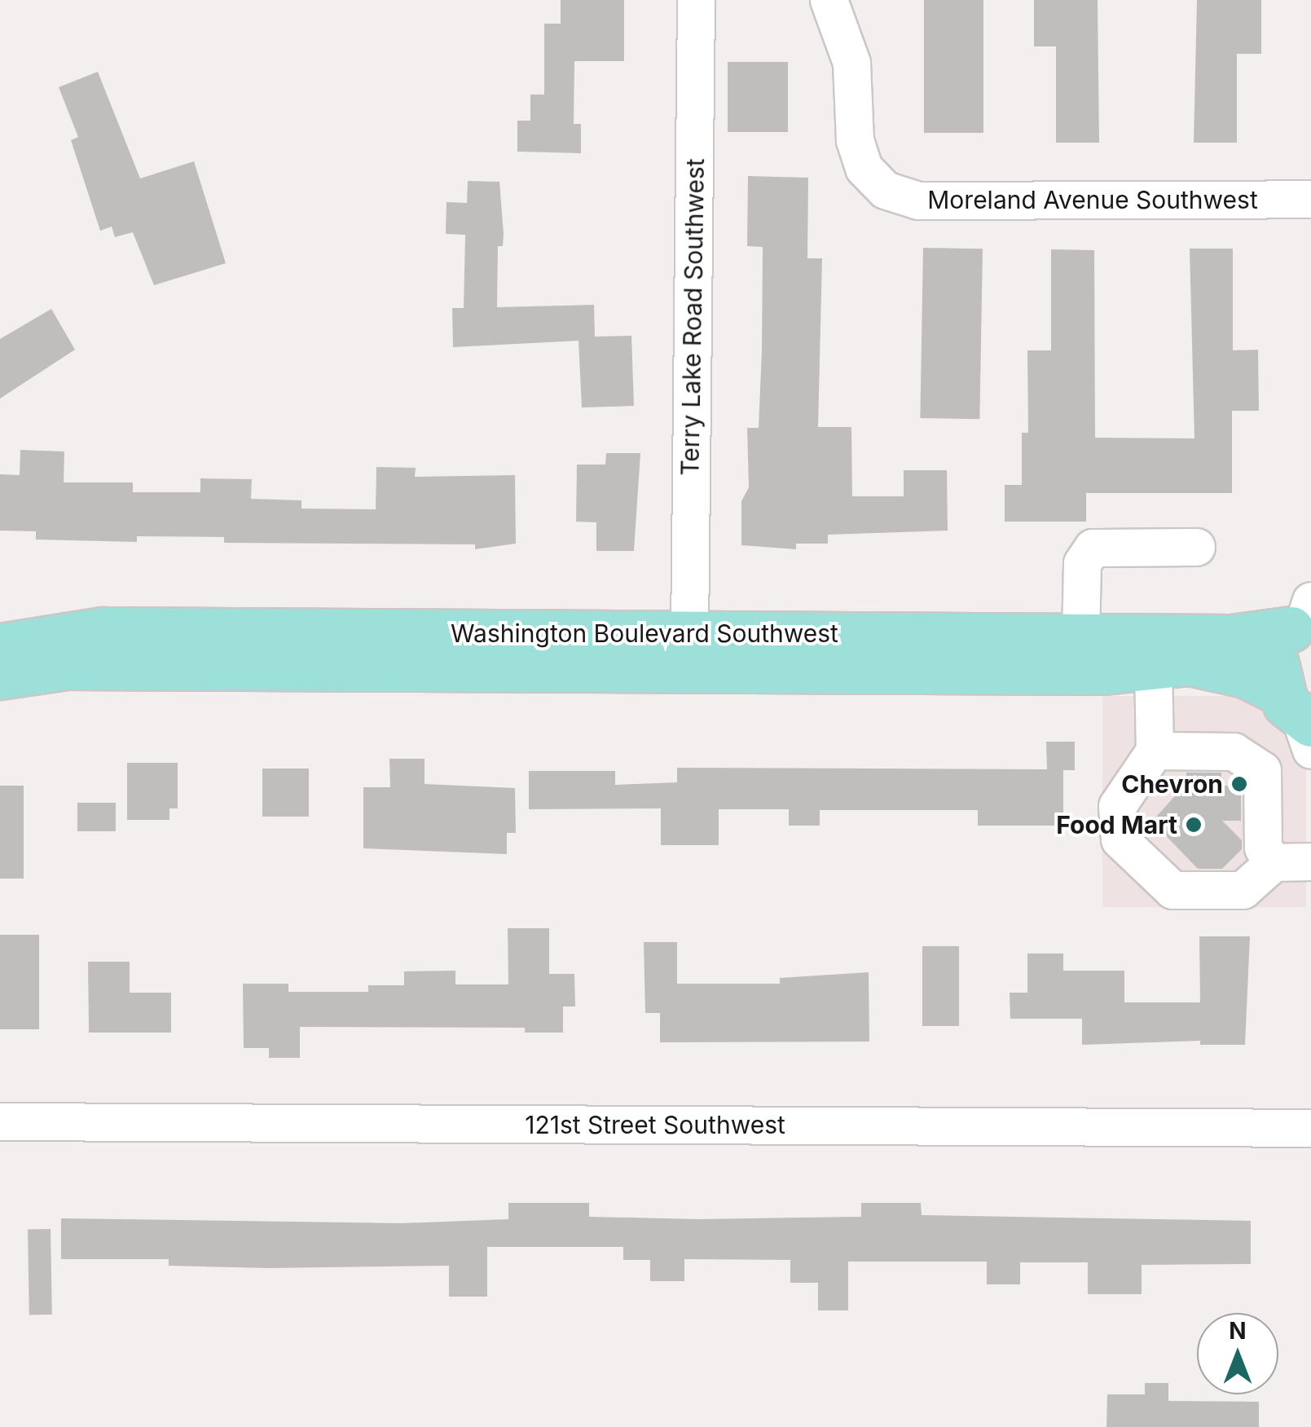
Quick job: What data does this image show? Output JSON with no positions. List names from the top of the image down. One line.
{"streets":{"main road":["Washington Boulevard Southwest"],"street":["Moreland Avenue Southwest","Terry Lake Road Southwest","121st Street Southwest"]},"crossings":[["Terry Lake Road Southwest","Washington Boulevard Southwest"]],"places":["Chevron","Food Mart"],"north":"top"}
